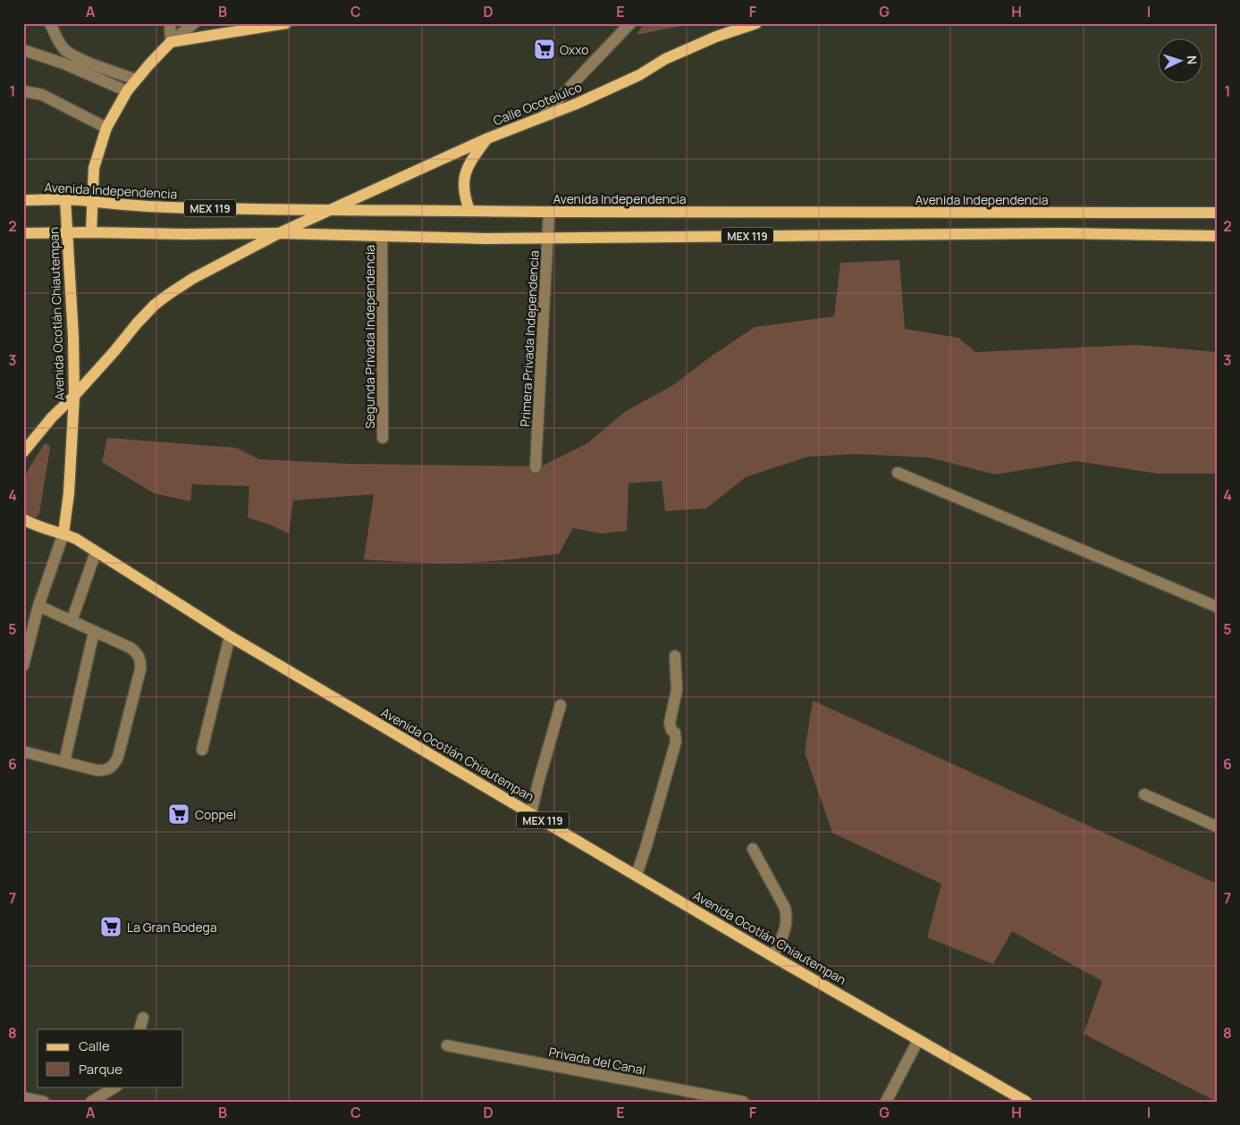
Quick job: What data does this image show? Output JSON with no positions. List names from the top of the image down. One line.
{"streets":{"main road":["Calle Ocotelulco","Avenida Independencia","MEX 119","Avenida Ocotlán Chiautempan"],"street":["Segunda Privada Independencia","Primera Privada Independencia","Privada del Canal"]},"crossings":[["Calle Ocotelulco","Avenida Independencia"],["Calle Ocotelulco","MEX 119"],["Calle Ocotelulco","Avenida Ocotlán Chiautempan"],["Avenida Independencia","Avenida Ocotlán Chiautempan"],["Avenida Independencia","Primera Privada Independencia"],["MEX 119","Avenida Ocotlán Chiautempan"],["MEX 119","Segunda Privada Independencia"],["MEX 119","Primera Privada Independencia"]],"places":{"supermarket":["Oxxo","Coppel","La Gran Bodega"]},"legend":["Calle","Parque"],"north":"right","grid":{"columns":["A","B","C","D","E","F","G","H","I"],"rows":["1","2","3","4","5","6","7","8"]}}
